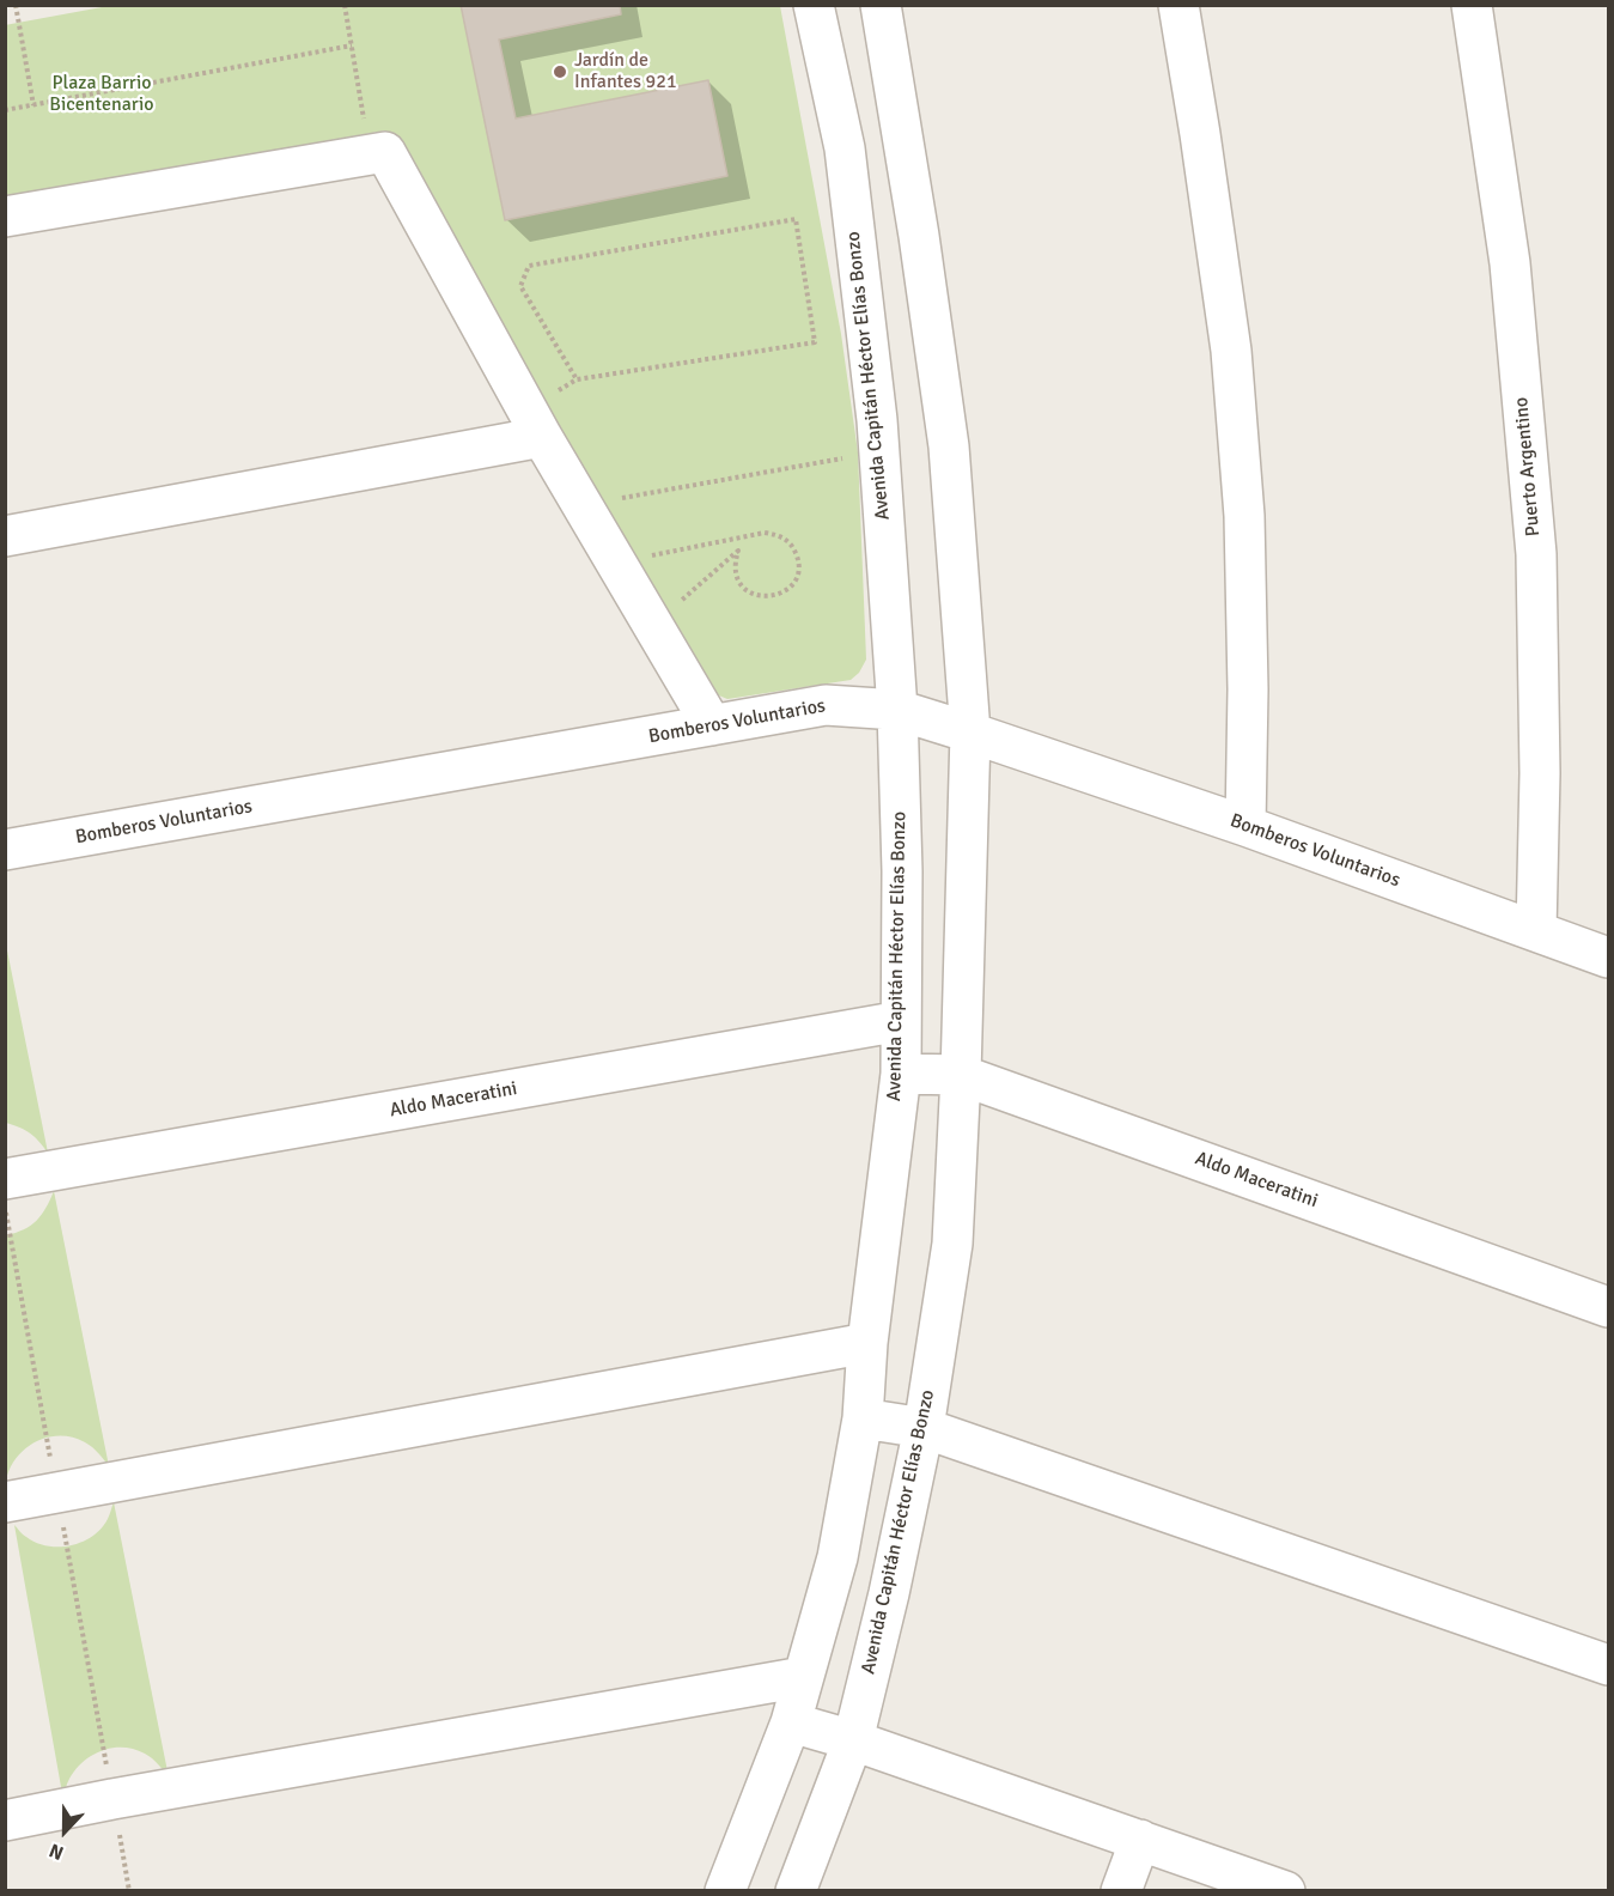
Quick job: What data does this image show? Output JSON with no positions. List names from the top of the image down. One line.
{"streets":{"street":["Avenida Capitán Héctor Elías Bonzo","Puerto Argentino","Bomberos Voluntarios","Aldo Maceratini"]},"crossings":[["Avenida Capitán Héctor Elías Bonzo","Bomberos Voluntarios"],["Avenida Capitán Héctor Elías Bonzo","Aldo Maceratini"],["Puerto Argentino","Bomberos Voluntarios"]],"parks":["Plaza Barrio Bicentenario"],"places":["Jardín de Infantes 921"],"north":"bottom"}
